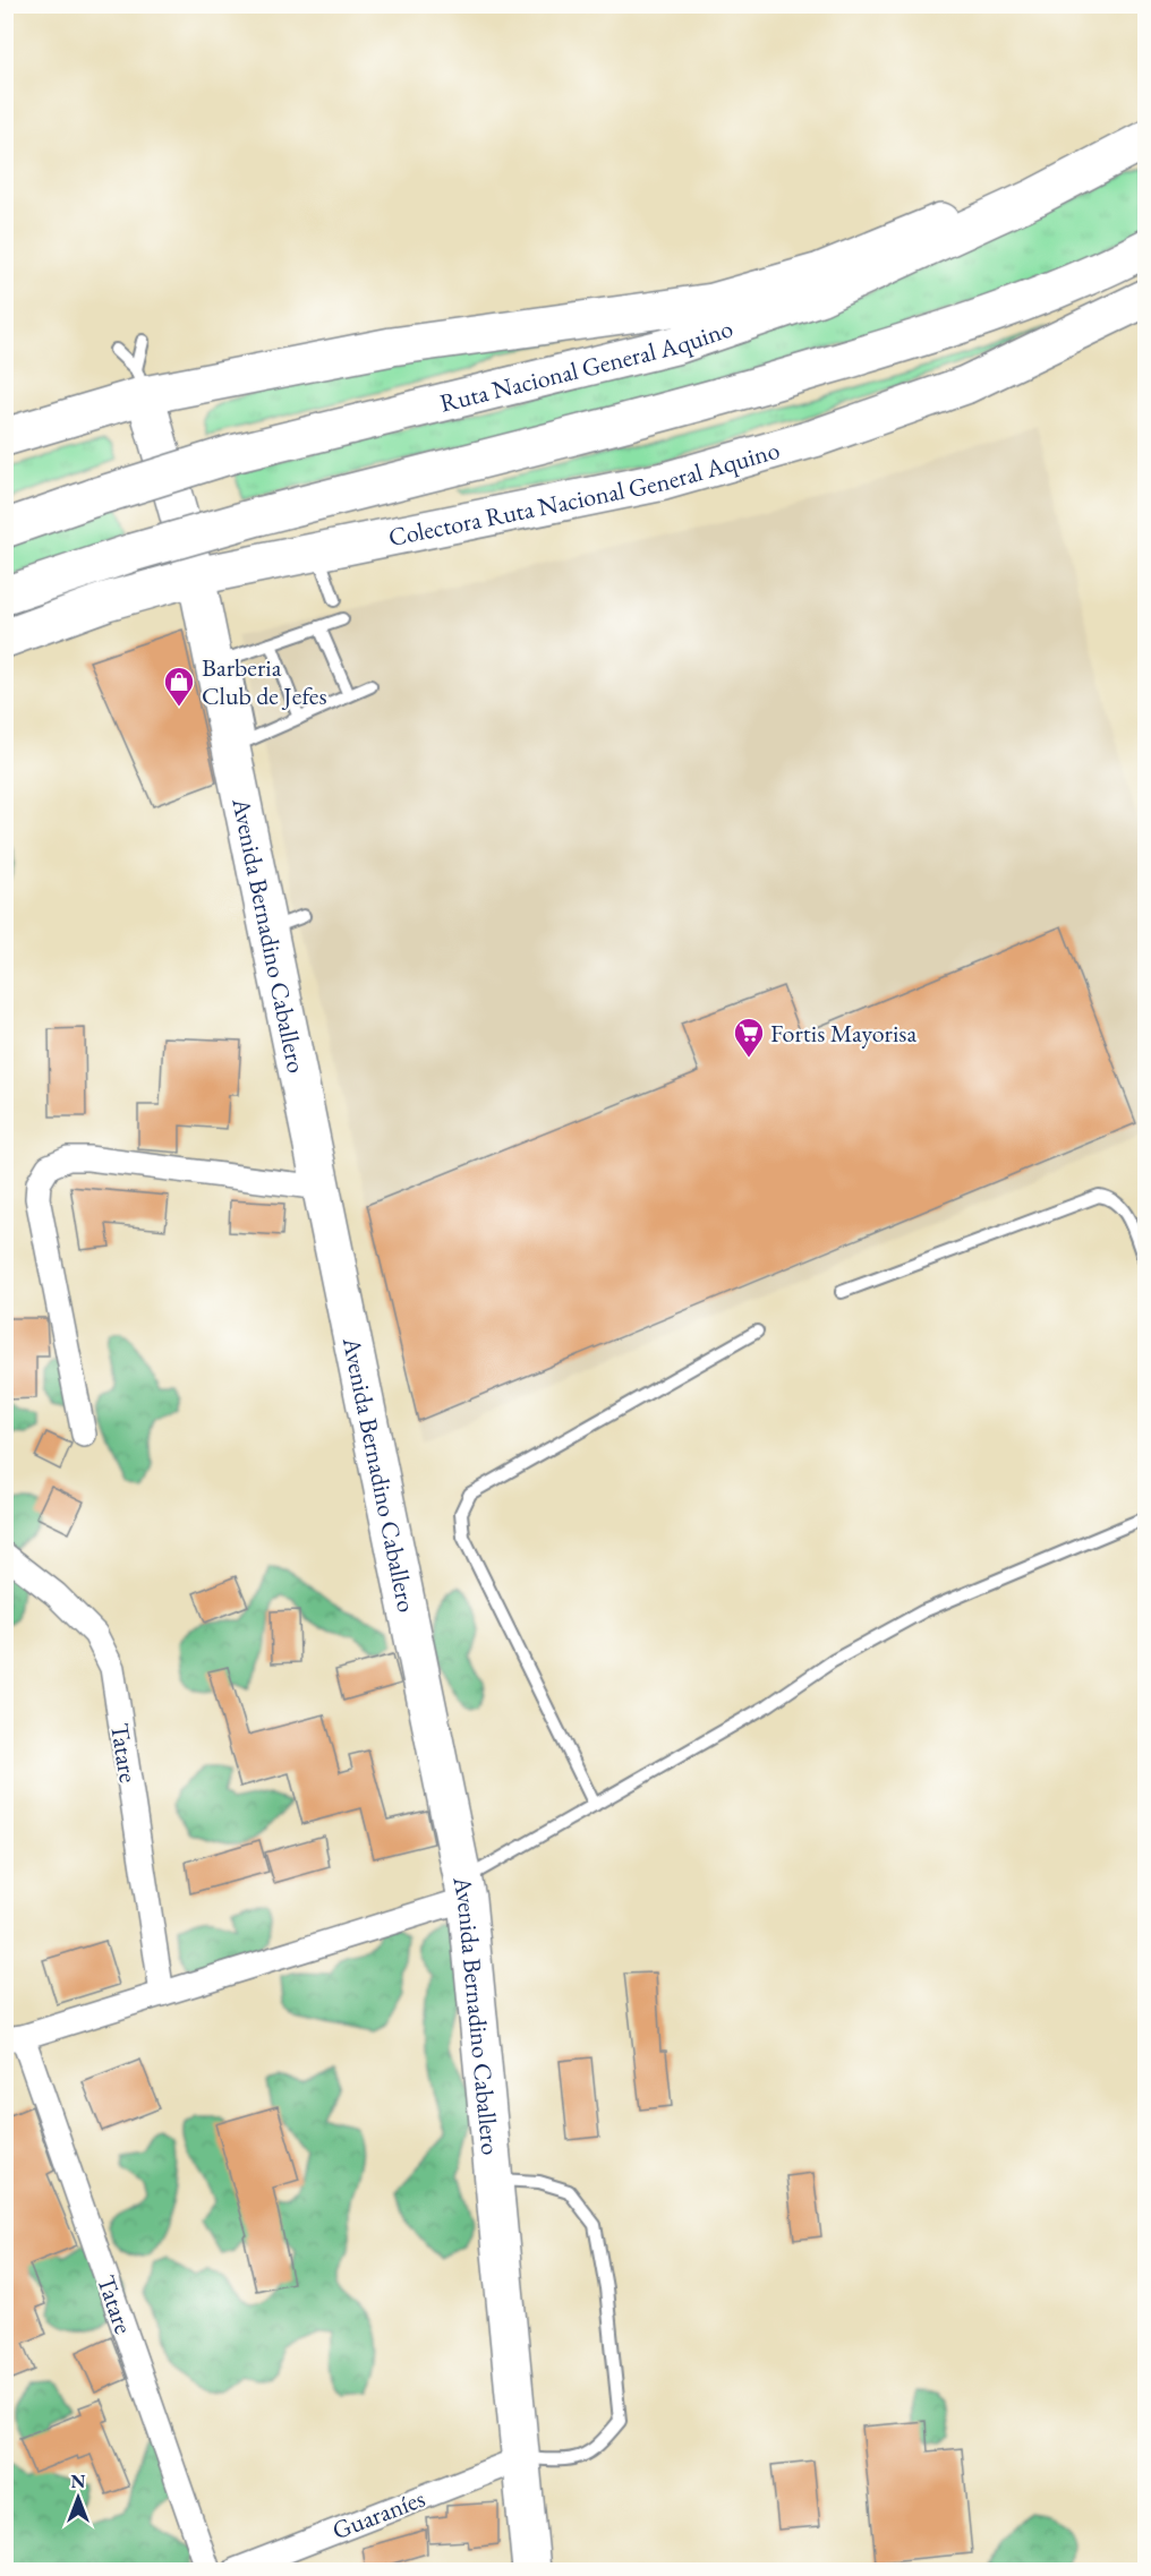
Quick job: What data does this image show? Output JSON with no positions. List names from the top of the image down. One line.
{"streets":{"main road":["Ruta Nacional General Aquino","Colectora Ruta Nacional General Aquino","Avenida Bernadino Caballero"],"street":["Tatare","Guaraníes"]},"crossings":[["Colectora Ruta Nacional General Aquino","Avenida Bernadino Caballero"],["Avenida Bernadino Caballero","Guaraníes"]],"places":{"shop":["Barberia Club de Jefes"],"supermarket":["Fortis Mayorisa"]},"north":"top"}
